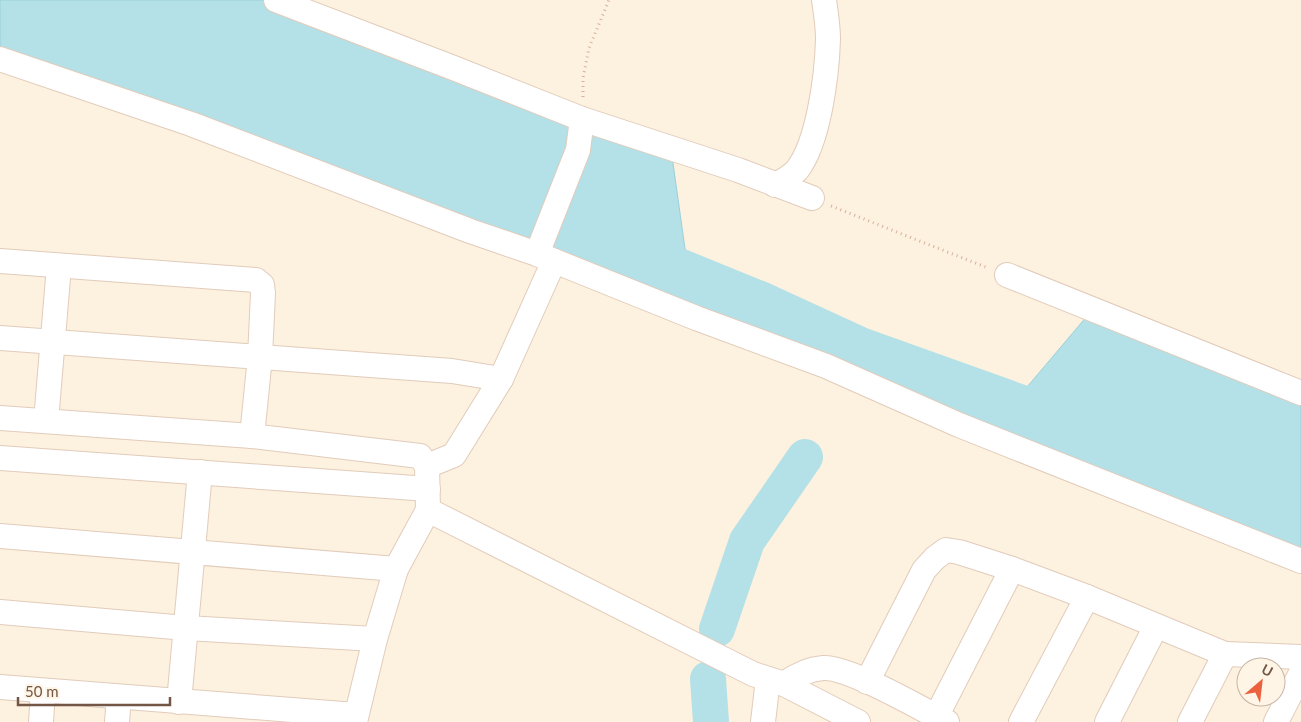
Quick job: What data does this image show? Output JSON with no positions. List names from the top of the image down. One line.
{"scale_bar":"50 m","north":"top right"}
